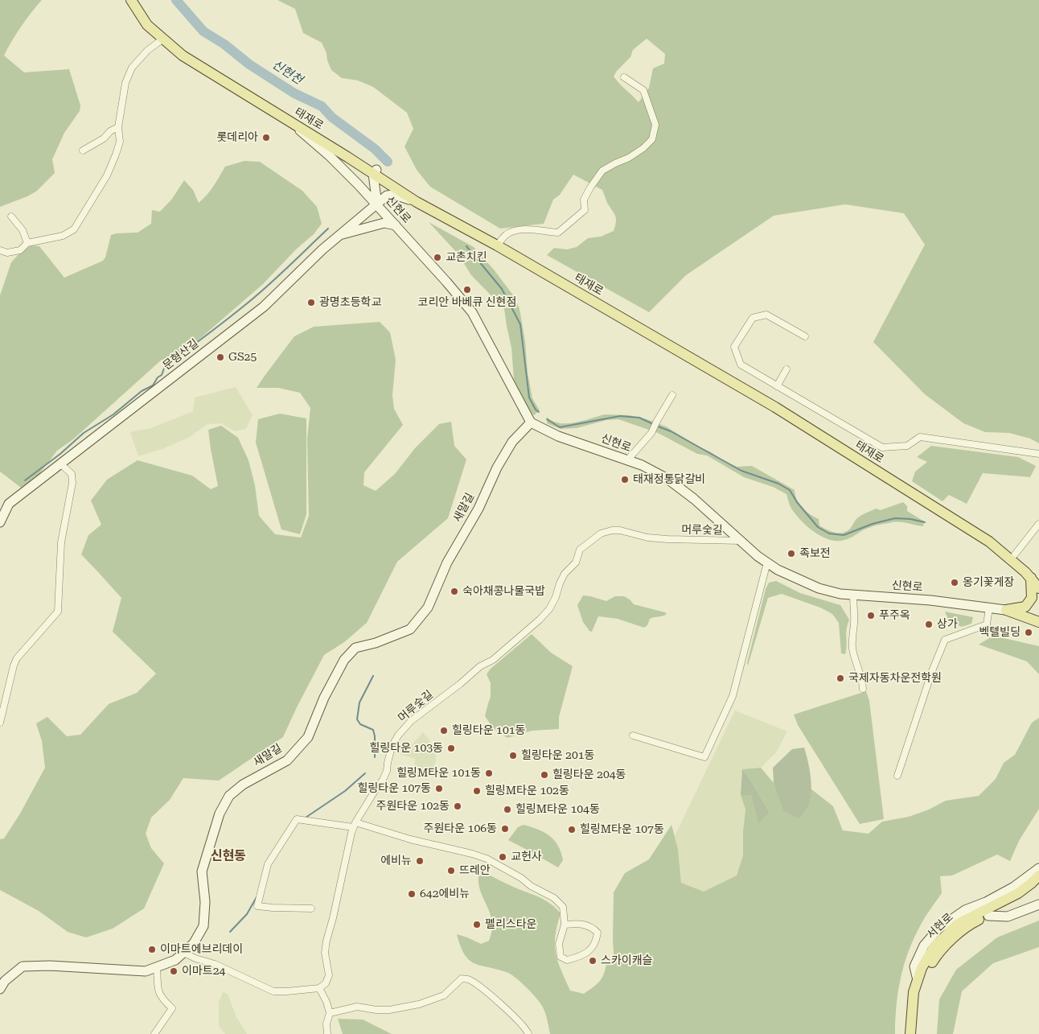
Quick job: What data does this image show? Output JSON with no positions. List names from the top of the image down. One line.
{"streets":{"main road":["태재로","서현로"],"street":["신현로","문형산길","새말길","머루숯길"]},"crossings":[["태재로","신현로"],["태재로","문형산길"],["신현로","문형산길"],["신현로","새말길"],["신현로","머루숯길"]],"districts":["신현동"],"water":["신현천"],"places":["롯데리아","교촌치킨","코리안 바베큐 신현점","광명초등학교","GS25","태재정통닭갈비","족보전","옹기꽃게장","숙아채콩나물국밥","푸주옥","상가","벡텔빌딩","국제자동차운전학원","힐링타운 101동","힐링타운 103동","힐링타운 201동","힐링M타운 101동","힐링타운 204동","힐링타운 107동","힐링M타운 102동","주원타운 102동","힐링M타운 104동","주원타운 106동","힐링M타운 107동","교헌사","에비뉴","뜨레안","642에비뉴","펠리스타운","이마트에브리데이","스카이캐슬","이마트24"]}
